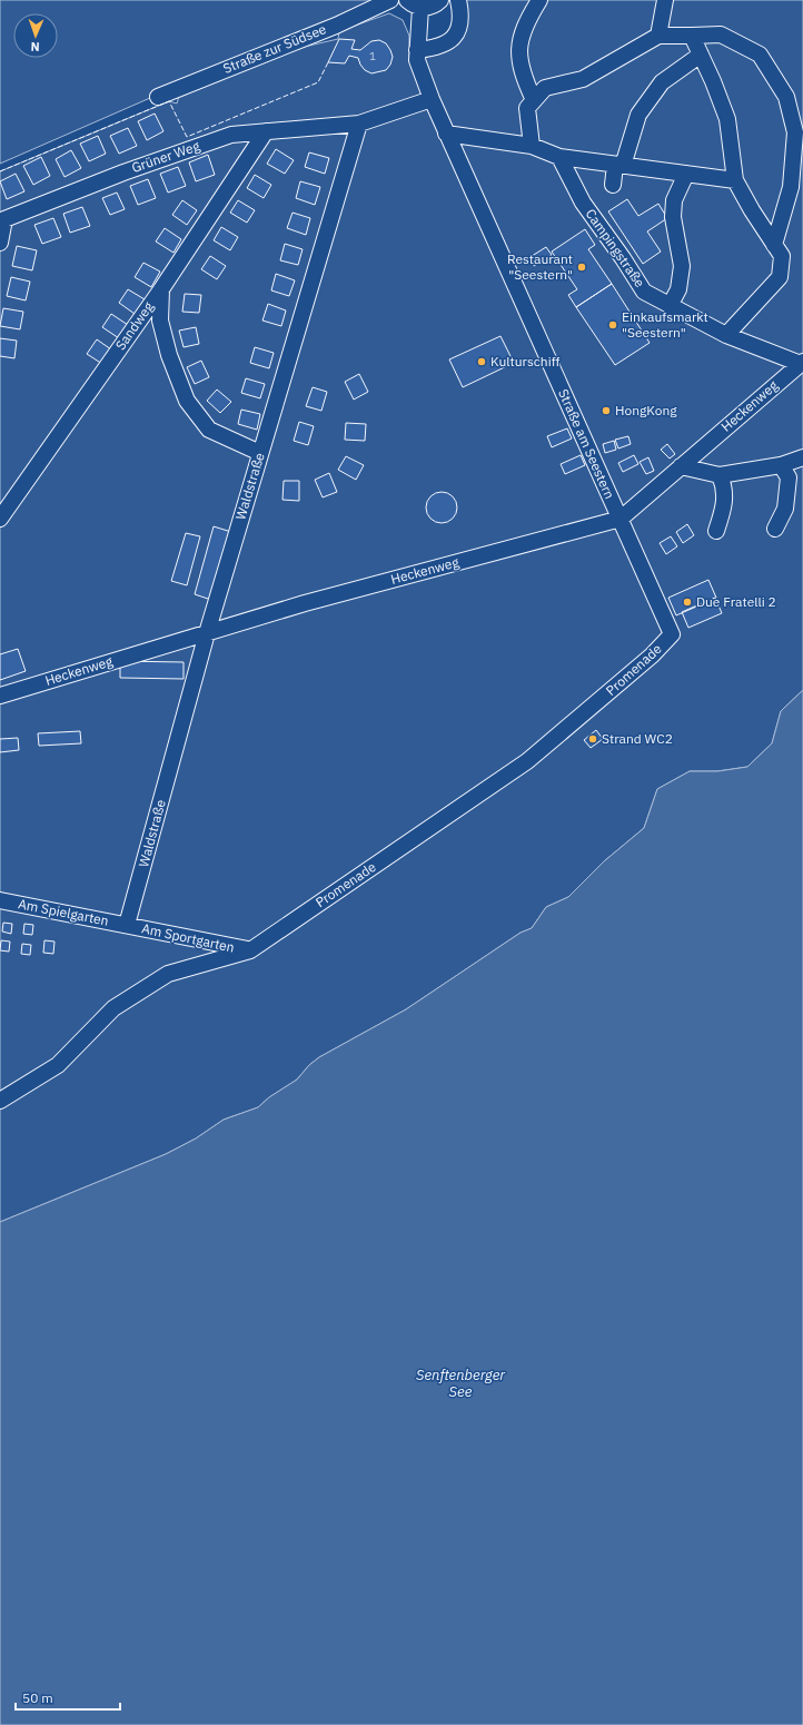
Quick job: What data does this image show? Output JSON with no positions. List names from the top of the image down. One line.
{"streets":{"street":["Straße zur Südsee","Grüner Weg","Campingstraße","Sandweg","Heckenweg","Straße am Seestern","Waldstraße","Promenade","Am Spielgarten","Am Sportgarten"]},"crossings":[["Grüner Weg","Sandweg"],["Grüner Weg","Waldstraße"],["Campingstraße","Heckenweg"],["Heckenweg","Straße am Seestern"],["Heckenweg","Waldstraße"],["Straße am Seestern","Promenade"],["Waldstraße","Am Spielgarten"],["Waldstraße","Am Sportgarten"],["Promenade","Am Sportgarten"],["Am Spielgarten","Am Sportgarten"]],"water":["Senftenberger See"],"places":["Restaurant \"Seestern\"","Einkaufsmarkt \"Seestern\"","Kulturschiff","HongKong","Due Fratelli 2","Strand WC2"],"house_numbers":["1"],"scale_bar":"50 m","north":"bottom"}
